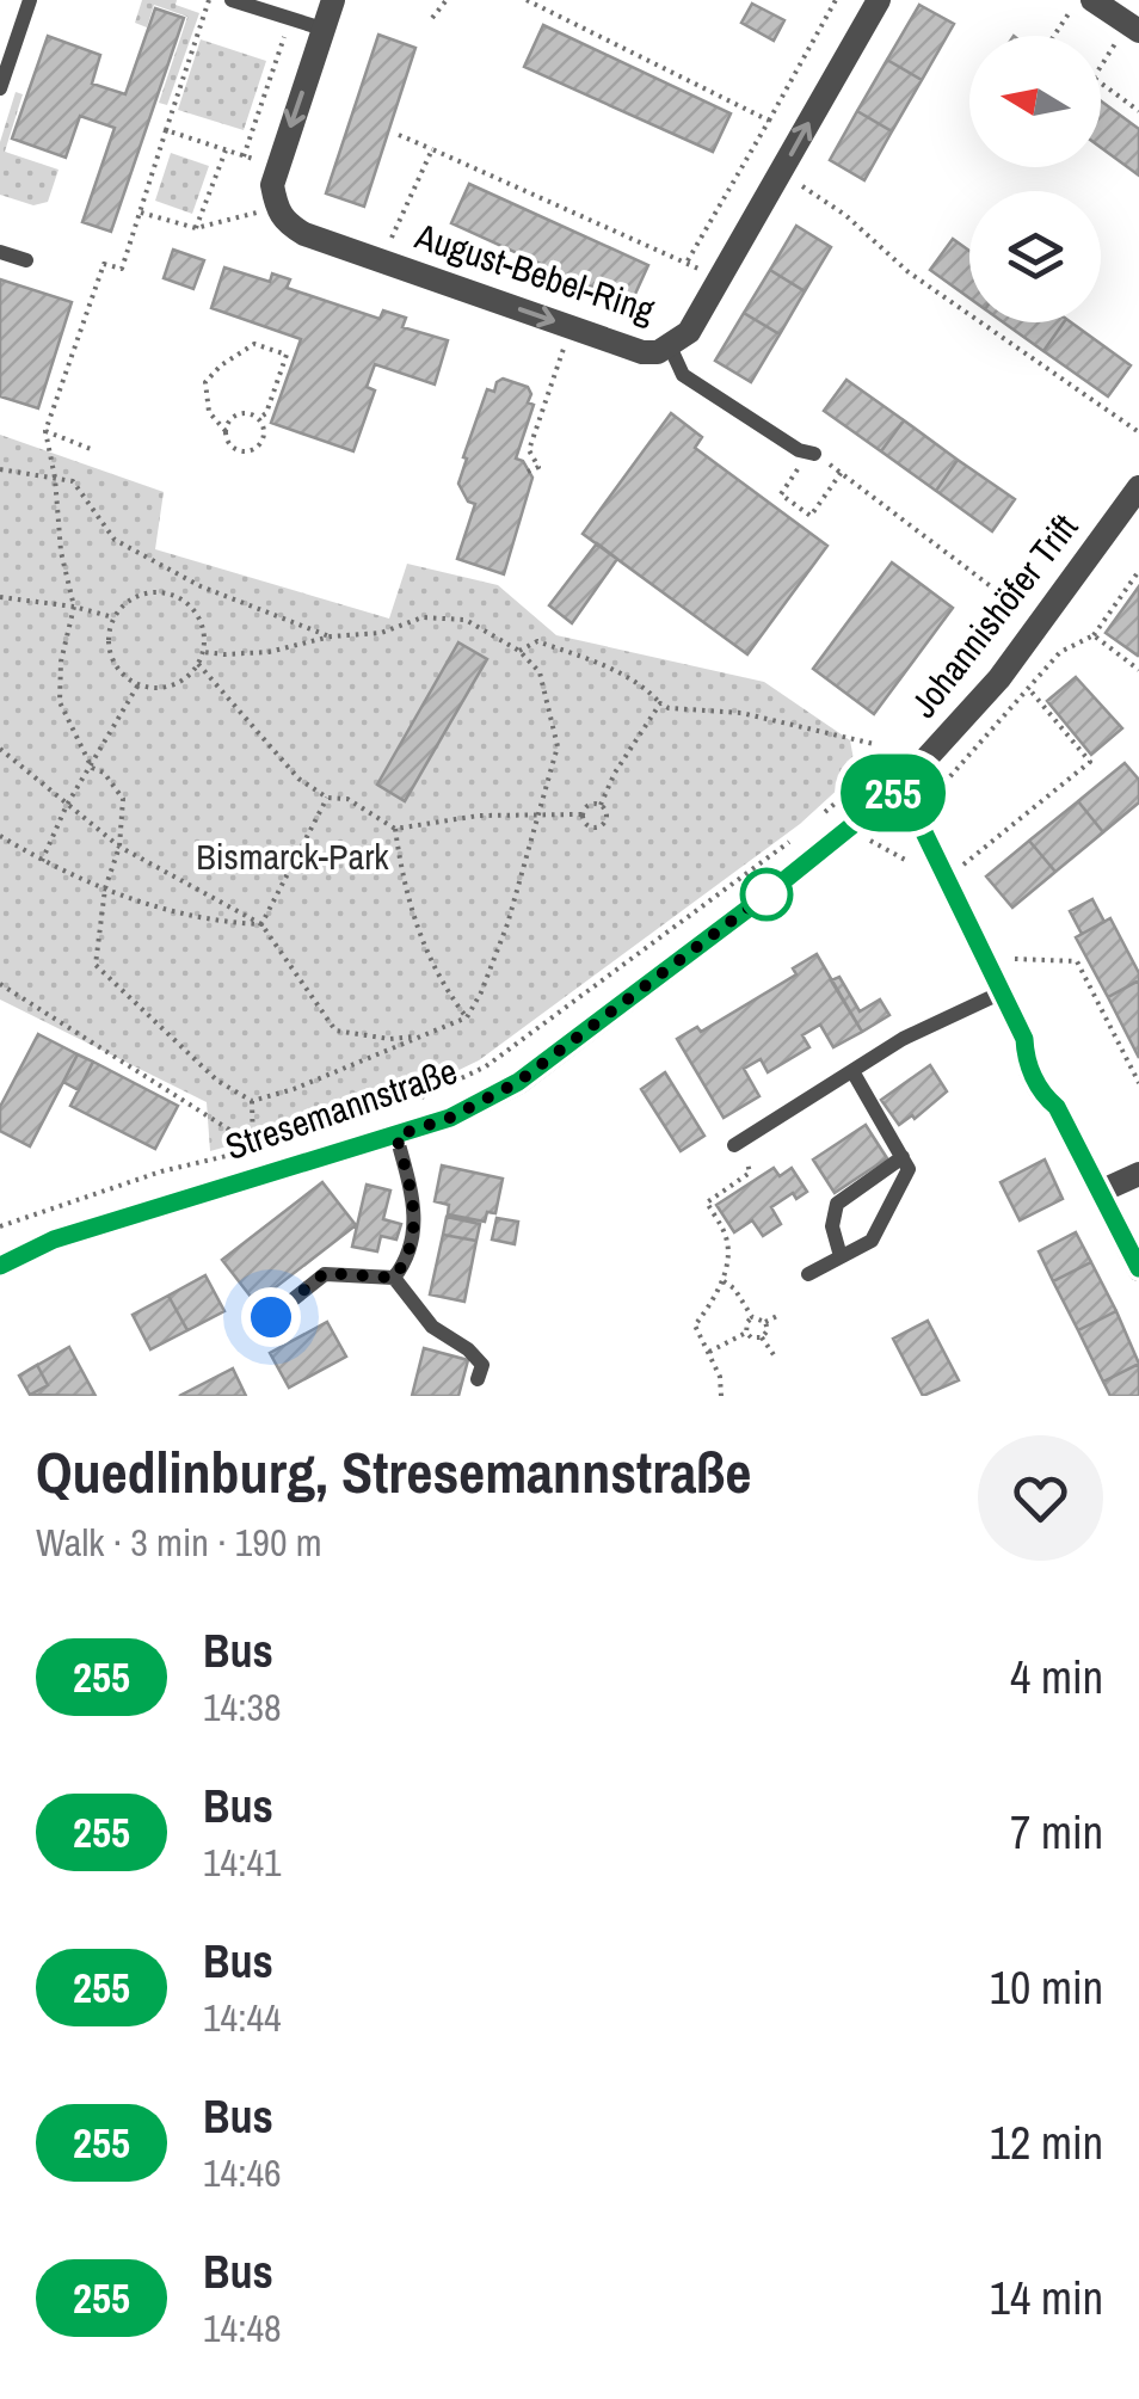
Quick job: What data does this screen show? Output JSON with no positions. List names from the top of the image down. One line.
{"streets":{"street":["August-Bebel-Ring","Johannishöfer Trift","Stresemannstraße"]},"crossings":[["Johannishöfer Trift","Stresemannstraße"]],"parks":["Bismarck-Park"],"lines":["bus line 255"],"north":"left","page":{"on_map":"255","heading":["Quedlinburg, Stresemannstraße","Walk · 3 min · 190 m"],"list":[{"mark":"255","name":"Bus","note":"14:38","value":"4 min"},{"mark":"255","name":"Bus","note":"14:41","value":"7 min"},{"mark":"255","name":"Bus","note":"14:44","value":"10 min"},{"mark":"255","name":"Bus","note":"14:46","value":"12 min"},{"mark":"255","name":"Bus","note":"14:48","value":"14 min"}]}}
